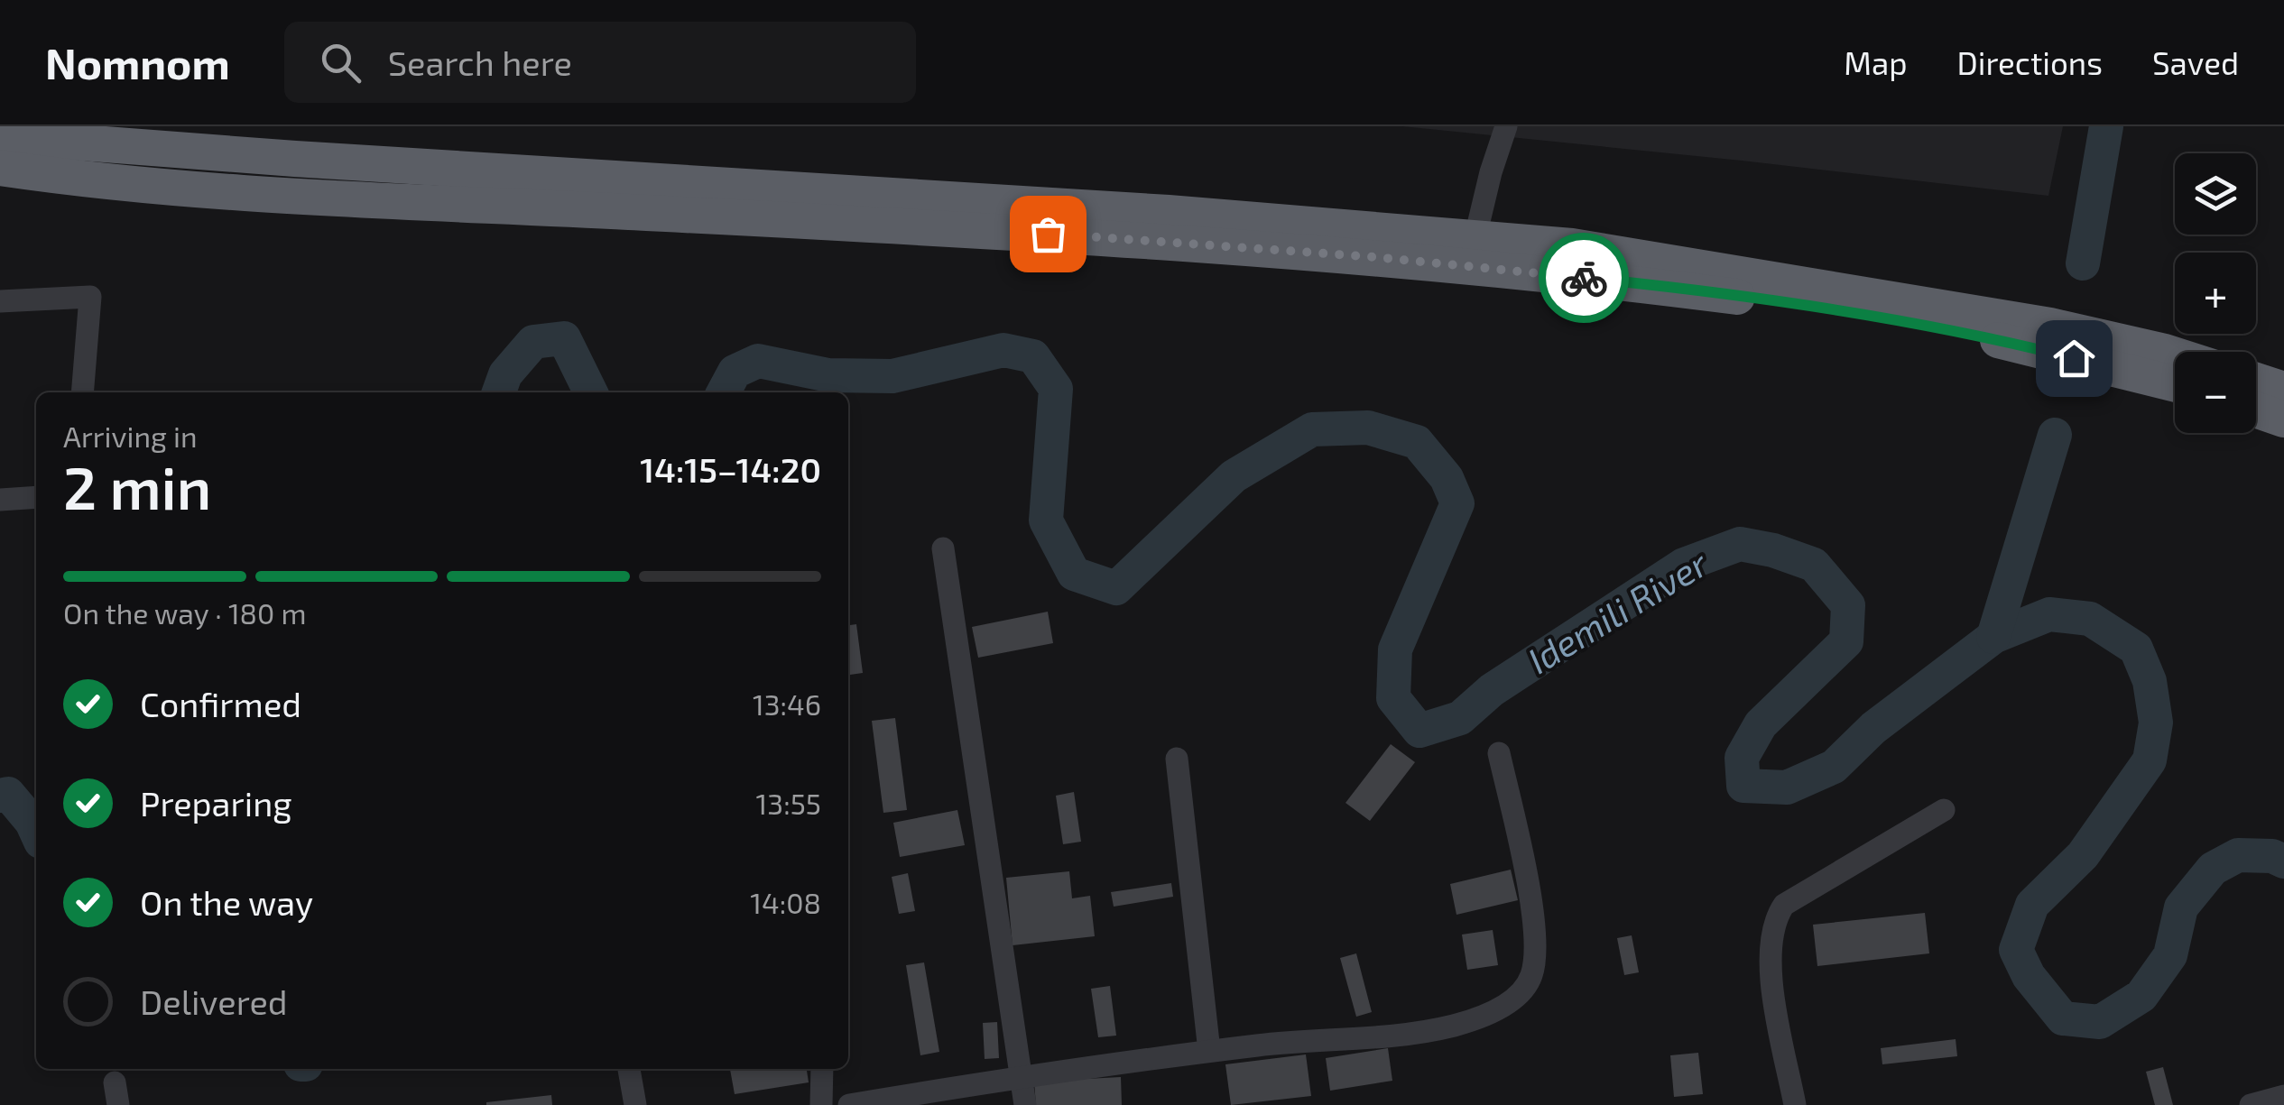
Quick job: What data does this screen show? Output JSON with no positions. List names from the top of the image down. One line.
{"water":["Idemili River"],"page":{"header":"Nomnom","search":"Search here","nav":["Map","Directions","Saved"],"map_buttons":["+","−"],"heading":["2 min","Arriving in","14:15–14:20"],"bar":"On the way · 180 m","list":[["Confirmed","13:46"],["Preparing","13:55"],["On the way","14:08"],"Delivered"]}}
